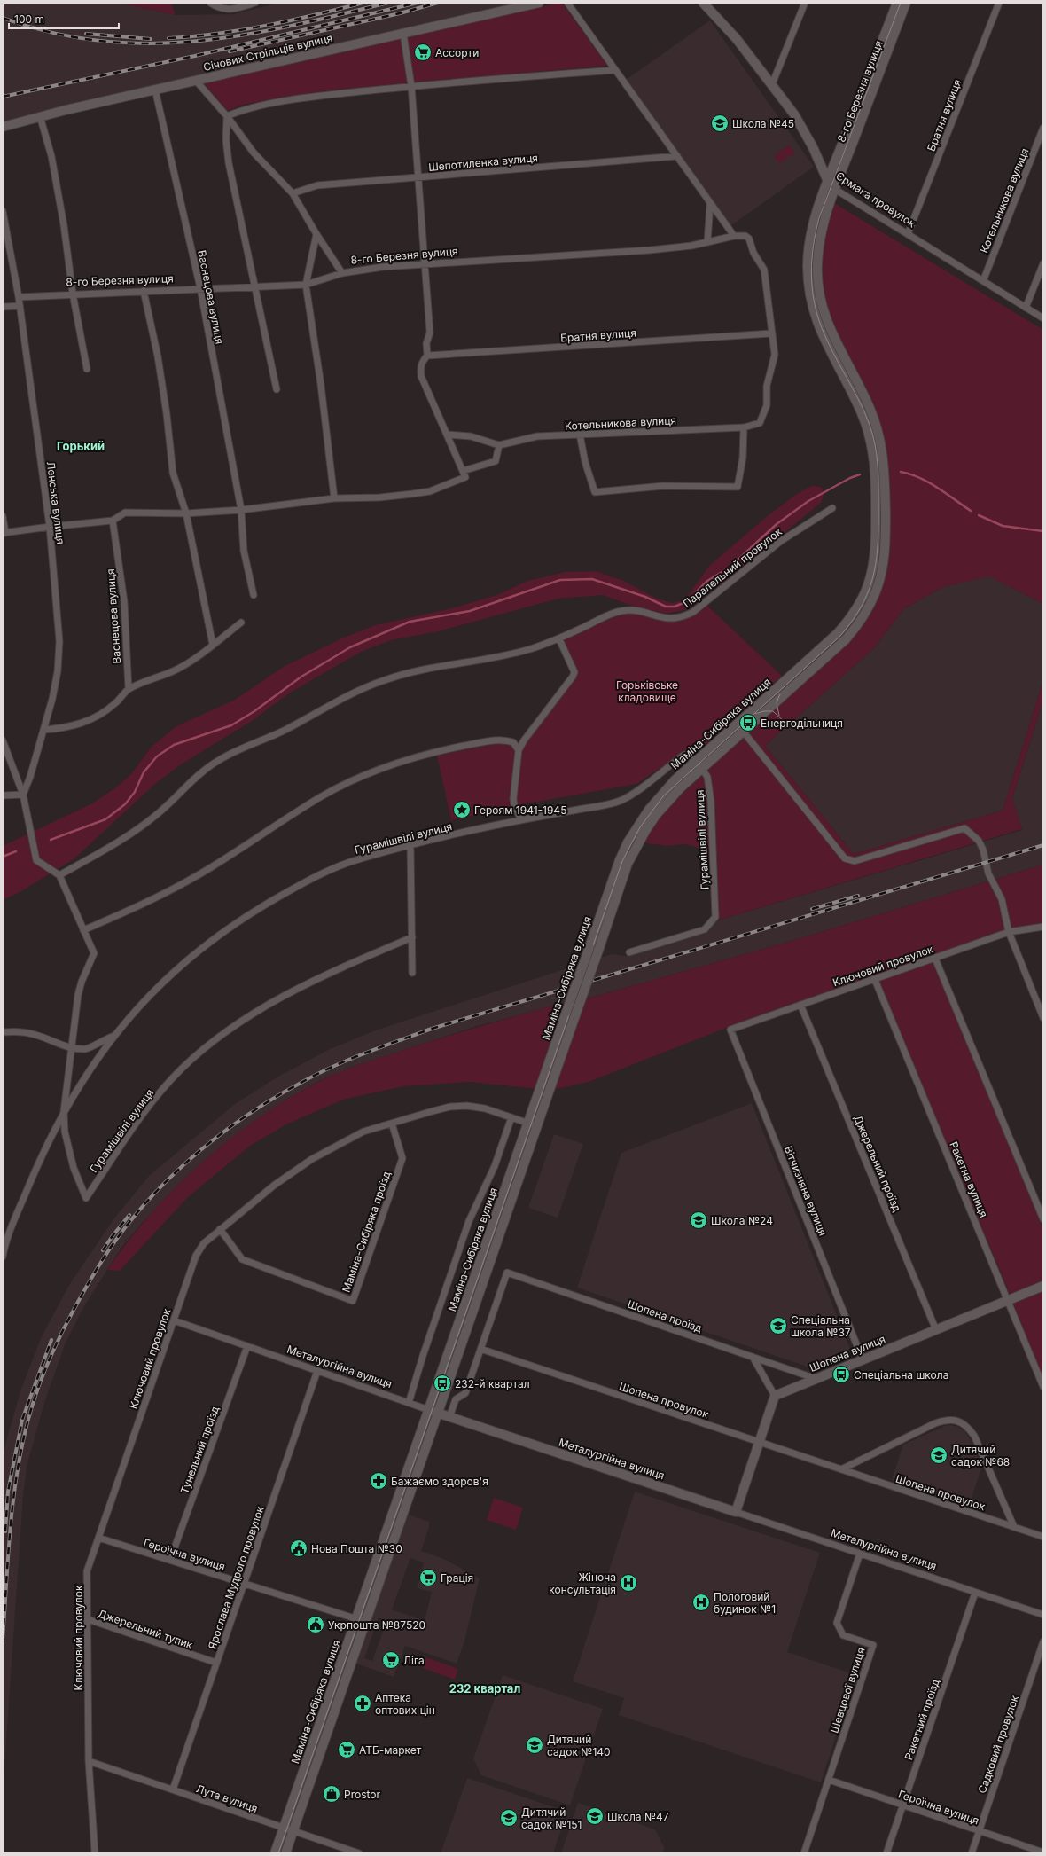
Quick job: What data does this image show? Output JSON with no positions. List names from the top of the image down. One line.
{"streets":{"main road":["Січових Стрільців вулиця","8-го Березня вулиця","Єрмака провулок","Маміна-Сибіряка вулиця","Шопена вулиця","Металургійна вулиця"],"street":["Братня вулиця","Шепотиленка вулиця","Котельникова вулиця","Васнецова вулиця","Ленська вулиця","Паралельний провулок","Гурамішвілі вулиця","Ключовий провулок","Джерельний проїзд","Ракетна вулиця","Вітчизняна вулиця","Маміна-Сибіряка проїзд","Шопена проїзд","Шопена провулок","Тунельний проїзд","Героїчна вулиця","Ярослава Мудрого провулок","Джерельний тупик","Шевцової вулиця","Ракетний проїзд","Садковий провулок","Лута вулиця"]},"crossings":[["Січових Стрільців вулиця","Васнецова вулиця"],["8-го Березня вулиця","Єрмака провулок"],["8-го Березня вулиця","Васнецова вулиця"],["8-го Березня вулиця","Ленська вулиця"],["8-го Березня вулиця","Маміна-Сибіряка вулиця"],["Братня вулиця","Єрмака провулок"],["Братня вулиця","Котельникова вулиця"],["Єрмака провулок","Котельникова вулиця"],["Єрмака провулок","Маміна-Сибіряка вулиця"],["Маміна-Сибіряка вулиця","Гурамішвілі вулиця"],["Маміна-Сибіряка вулиця","Ключовий провулок"],["Маміна-Сибіряка вулиця","Металургійна вулиця"],["Маміна-Сибіряка вулиця","Героїчна вулиця"],["Маміна-Сибіряка вулиця","Лута вулиця"],["Ключовий провулок","Джерельний проїзд"],["Ключовий провулок","Ракетна вулиця"],["Ключовий провулок","Вітчизняна вулиця"],["Ключовий провулок","Маміна-Сибіряка проїзд"],["Ключовий провулок","Металургійна вулиця"],["Ключовий провулок","Героїчна вулиця"],["Ключовий провулок","Джерельний тупик"],["Ключовий провулок","Лута вулиця"],["Джерельний проїзд","Шопена вулиця"],["Ракетна вулиця","Шопена вулиця"],["Вітчизняна вулиця","Шопена вулиця"],["Шопена проїзд","Шопена вулиця"],["Шопена проїзд","Шопена провулок"],["Металургійна вулиця","Тунельний проїзд"],["Металургійна вулиця","Ярослава Мудрого провулок"],["Металургійна вулиця","Шевцової вулиця"],["Металургійна вулиця","Ракетний проїзд"],["Тунельний проїзд","Героїчна вулиця"],["Героїчна вулиця","Ярослава Мудрого провулок"],["Героїчна вулиця","Шевцової вулиця"],["Героїчна вулиця","Ракетний проїзд"],["Героїчна вулиця","Садковий провулок"],["Ярослава Мудрого провулок","Джерельний тупик"],["Ярослава Мудрого провулок","Лута вулиця"]],"districts":["Горький","232 квартал"],"parks":["Горьківське кладовище"],"places":{"supermarket":["Ассорти","Грація","Ліга","АТБ-маркет"],"school or university":["Школа №45","Школа №24","Спеціальна школа №37","Дитячий садок №68","Дитячий садок №140","Школа №47","Дитячий садок №151"],"bus stop":["Енергодільниця","Спеціальна школа","232-й квартал"],"place":["Героям 1941-1945"],"pharmacy":["Бажаємо здоров'я","Аптека оптових цін"],"public building":["Нова Пошта №30","Укрпошта №87520"],"hospital":["Жіноча консультація","Пологовий будинок №1"],"shop":["Prostor"]},"scale_bar":"100 m"}
